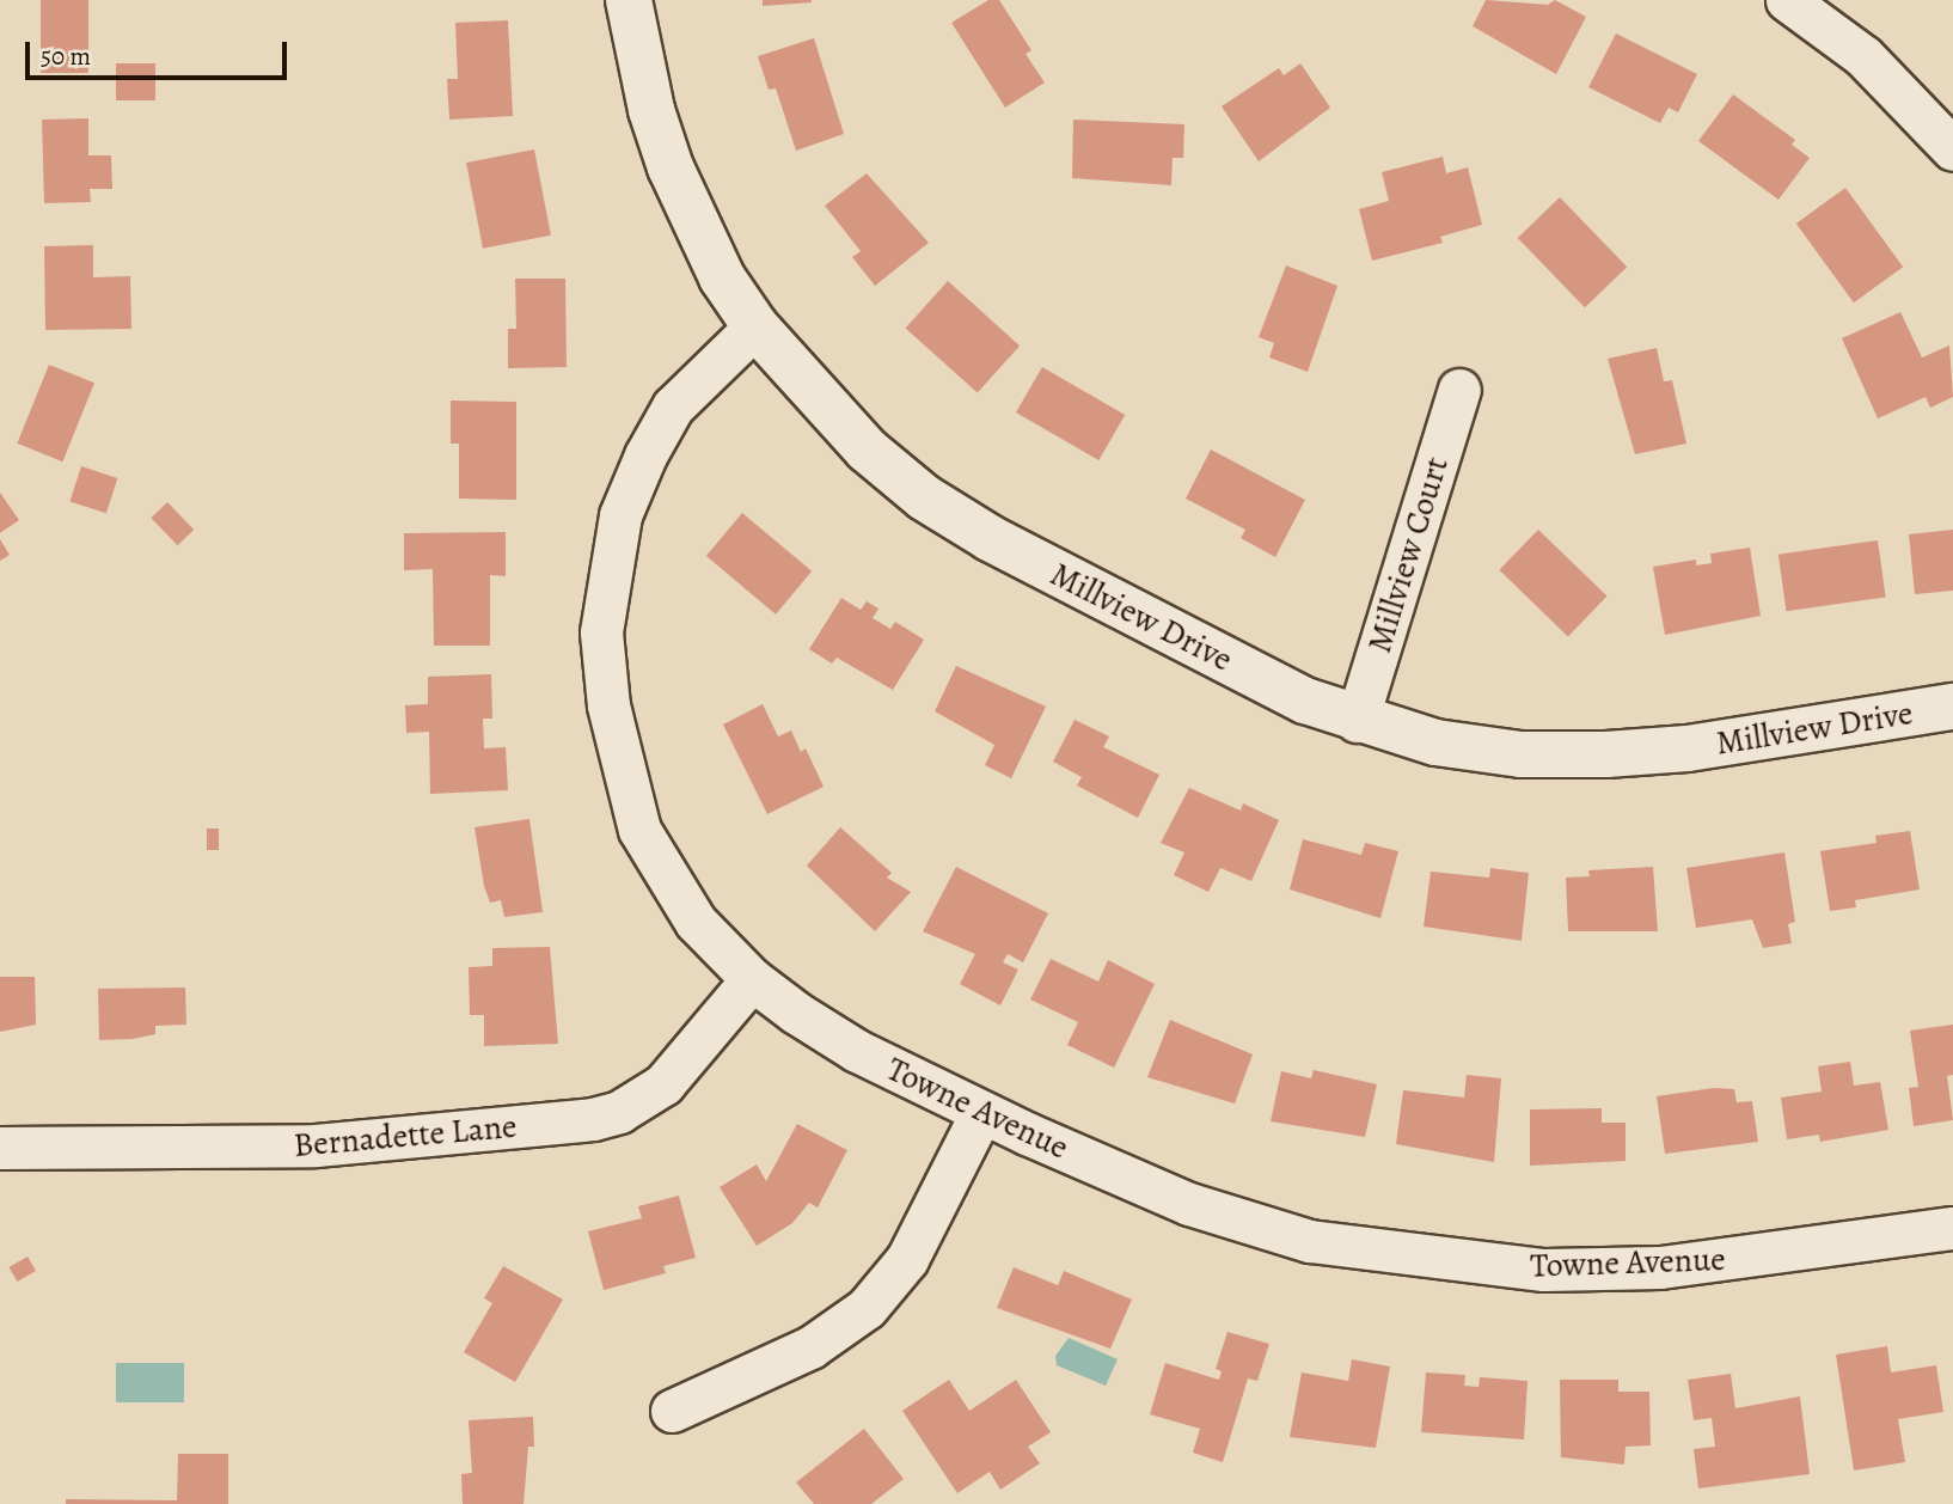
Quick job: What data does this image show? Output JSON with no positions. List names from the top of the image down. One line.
{"streets":{"street":["Millview Court","Millview Drive","Towne Avenue","Bernadette Lane"]},"crossings":[["Millview Court","Millview Drive"],["Millview Drive","Towne Avenue"],["Towne Avenue","Bernadette Lane"]],"scale_bar":"50 m"}
